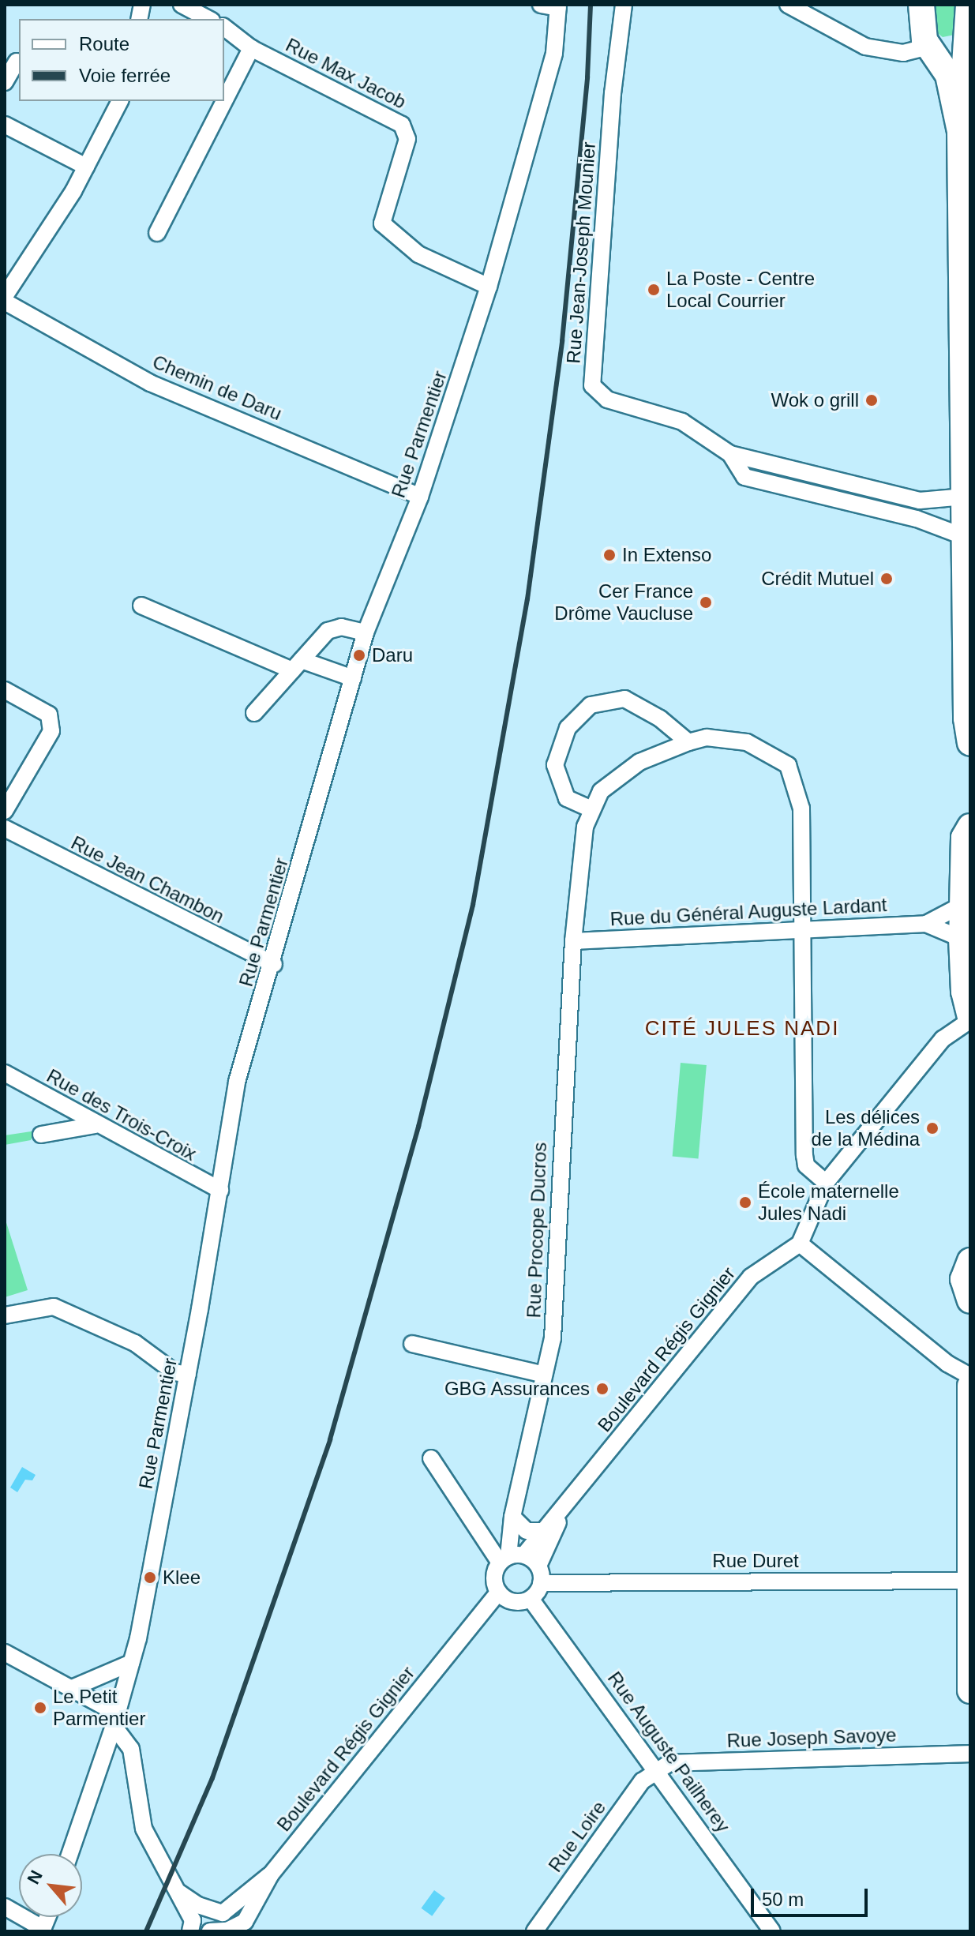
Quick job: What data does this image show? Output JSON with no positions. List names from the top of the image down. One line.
{"streets":{"street":["Rue Max Jacob","Rue Jean-Joseph Mounier","Chemin de Daru","Rue Parmentier","Rue Jean Chambon","Rue du Général Auguste Lardant","Rue des Trois-Croix","Rue Procope Ducros","Boulevard Régis Gignier","Rue Duret","Rue Joseph Savoye","Rue Auguste Pailherey","Rue Loire"]},"crossings":[["Rue Max Jacob","Rue Parmentier"],["Chemin de Daru","Rue Parmentier"],["Rue Parmentier","Rue Jean Chambon"],["Rue Parmentier","Rue des Trois-Croix"],["Rue du Général Auguste Lardant","Rue Procope Ducros"],["Rue Procope Ducros","Boulevard Régis Gignier"],["Rue Procope Ducros","Rue Duret"],["Rue Procope Ducros","Rue Auguste Pailherey"],["Boulevard Régis Gignier","Rue Duret"],["Boulevard Régis Gignier","Rue Auguste Pailherey"],["Rue Duret","Rue Auguste Pailherey"],["Rue Joseph Savoye","Rue Auguste Pailherey"],["Rue Joseph Savoye","Rue Loire"],["Rue Auguste Pailherey","Rue Loire"]],"districts":["CITÉ JULES NADI"],"places":["La Poste - Centre Local Courrier","Wok o grill","In Extenso","Crédit Mutuel","Cer France Drôme Vaucluse","Daru","Les délices de la Médina","École maternelle Jules Nadi","GBG Assurances","Klee","Le Petit Parmentier"],"legend":["Route","Voie ferrée"],"scale_bar":"50 m","north":"top left"}
